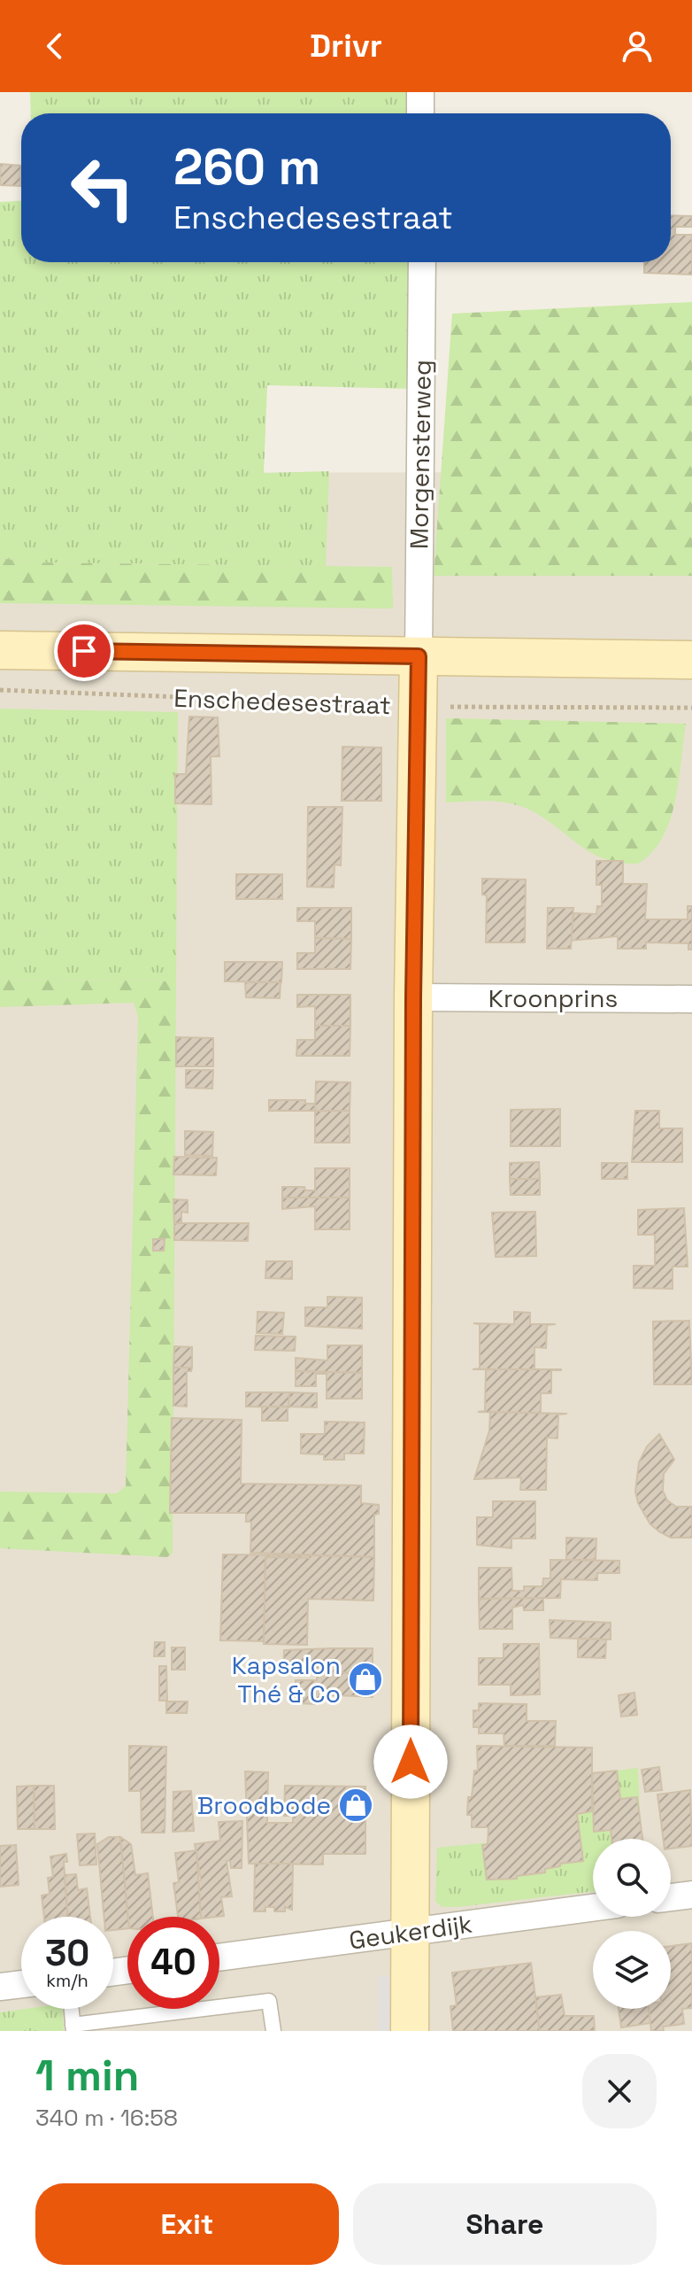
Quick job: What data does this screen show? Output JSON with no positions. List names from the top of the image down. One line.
{"streets":{"street":["Morgensterweg","Enschedesestraat","Kroonprins","Geukerdijk"]},"crossings":[["Morgensterweg","Enschedesestraat"]],"places":{"shop":["Kapsalon Thé & Co","Broodbode"]},"page":{"header":"Drivr","turn":["260 m","Enschedesestraat"],"speed":"30 km/h","limit":"40","heading":["1 min","340 m · 16:58"],"buttons":["Exit","Share"]}}
